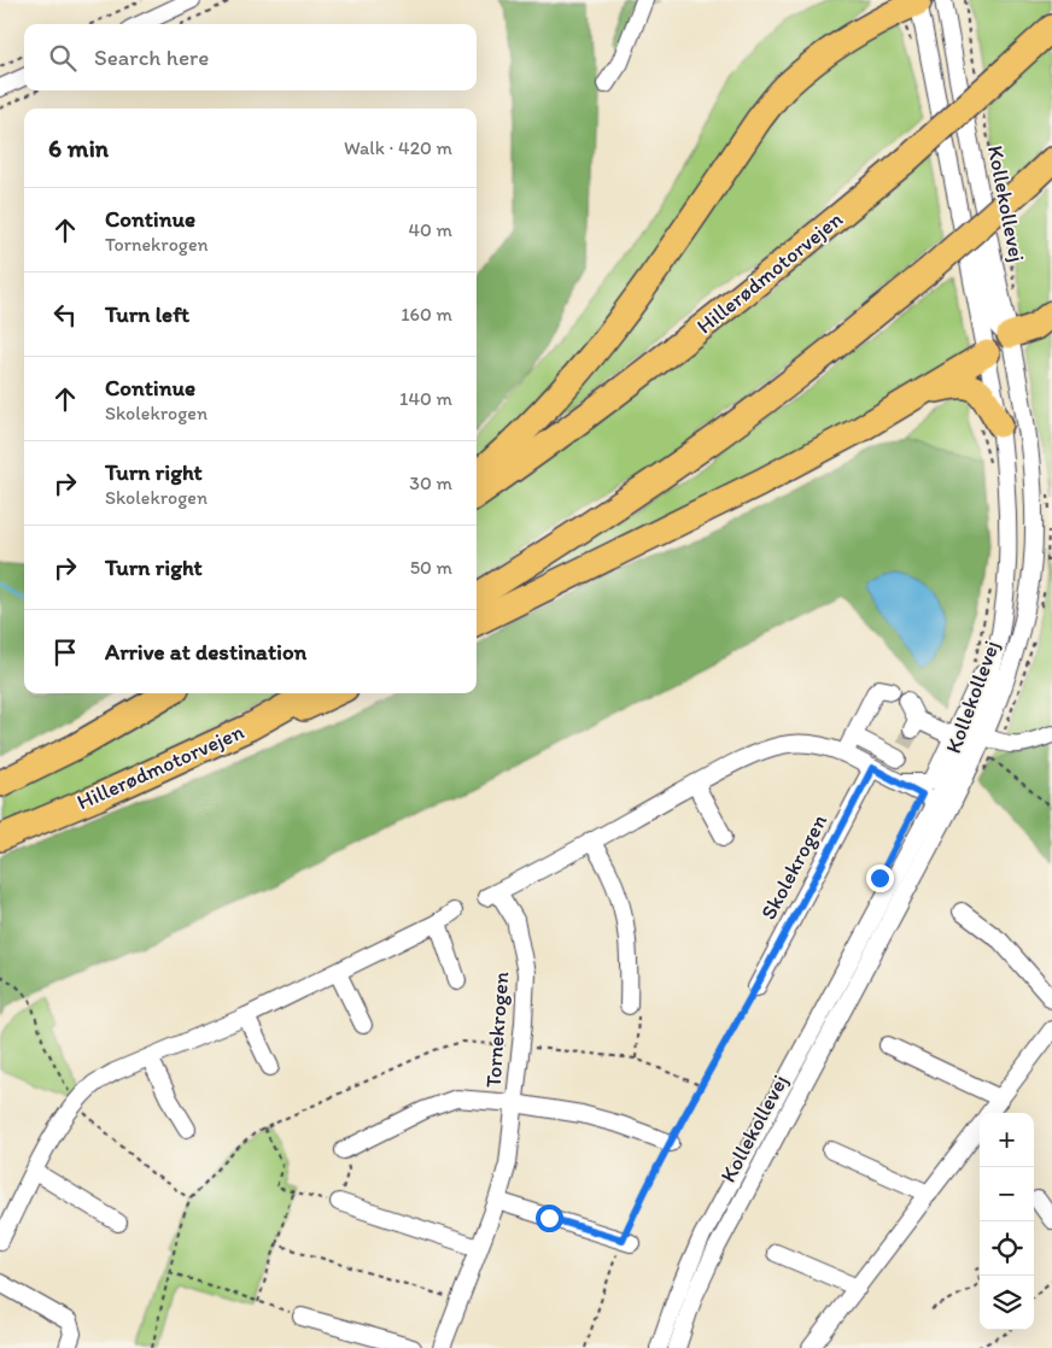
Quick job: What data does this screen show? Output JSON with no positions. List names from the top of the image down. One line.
{"streets":{"highway":["Hillerødmotorvejen"],"street":["Kollekollevej","Skolekrogen","Tornekrogen"]},"page":{"search":"Search here","heading":["6 min","Walk · 420 m"],"list":[["Continue","Tornekrogen","40 m"],["Turn left","160 m"],["Continue","Skolekrogen","140 m"],["Turn right","Skolekrogen","30 m"],["Turn right","50 m"],"Arrive at destination"],"map_buttons":["+","−"]}}
